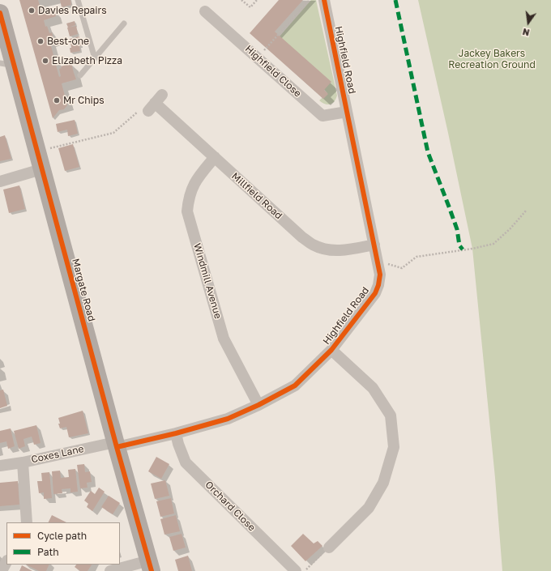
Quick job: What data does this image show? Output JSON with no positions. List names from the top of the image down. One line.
{"streets":{"main road":["Margate Road"],"street":["Highfield Road","Highfield Close","Millfield Road","Windmill Avenue","Coxes Lane","Orchard Close"]},"crossings":[["Highfield Road","Highfield Close"],["Highfield Road","Millfield Road"],["Highfield Road","Windmill Avenue"],["Highfield Road","Margate Road"],["Highfield Road","Coxes Lane"],["Highfield Road","Orchard Close"],["Millfield Road","Windmill Avenue"],["Margate Road","Coxes Lane"]],"parks":["Jackey Bakers Recreation Ground"],"places":["Davies Repairs","Best-one","Elizabeth Pizza","Mr Chips"],"legend":["Cycle path","Path"],"north":"bottom"}
